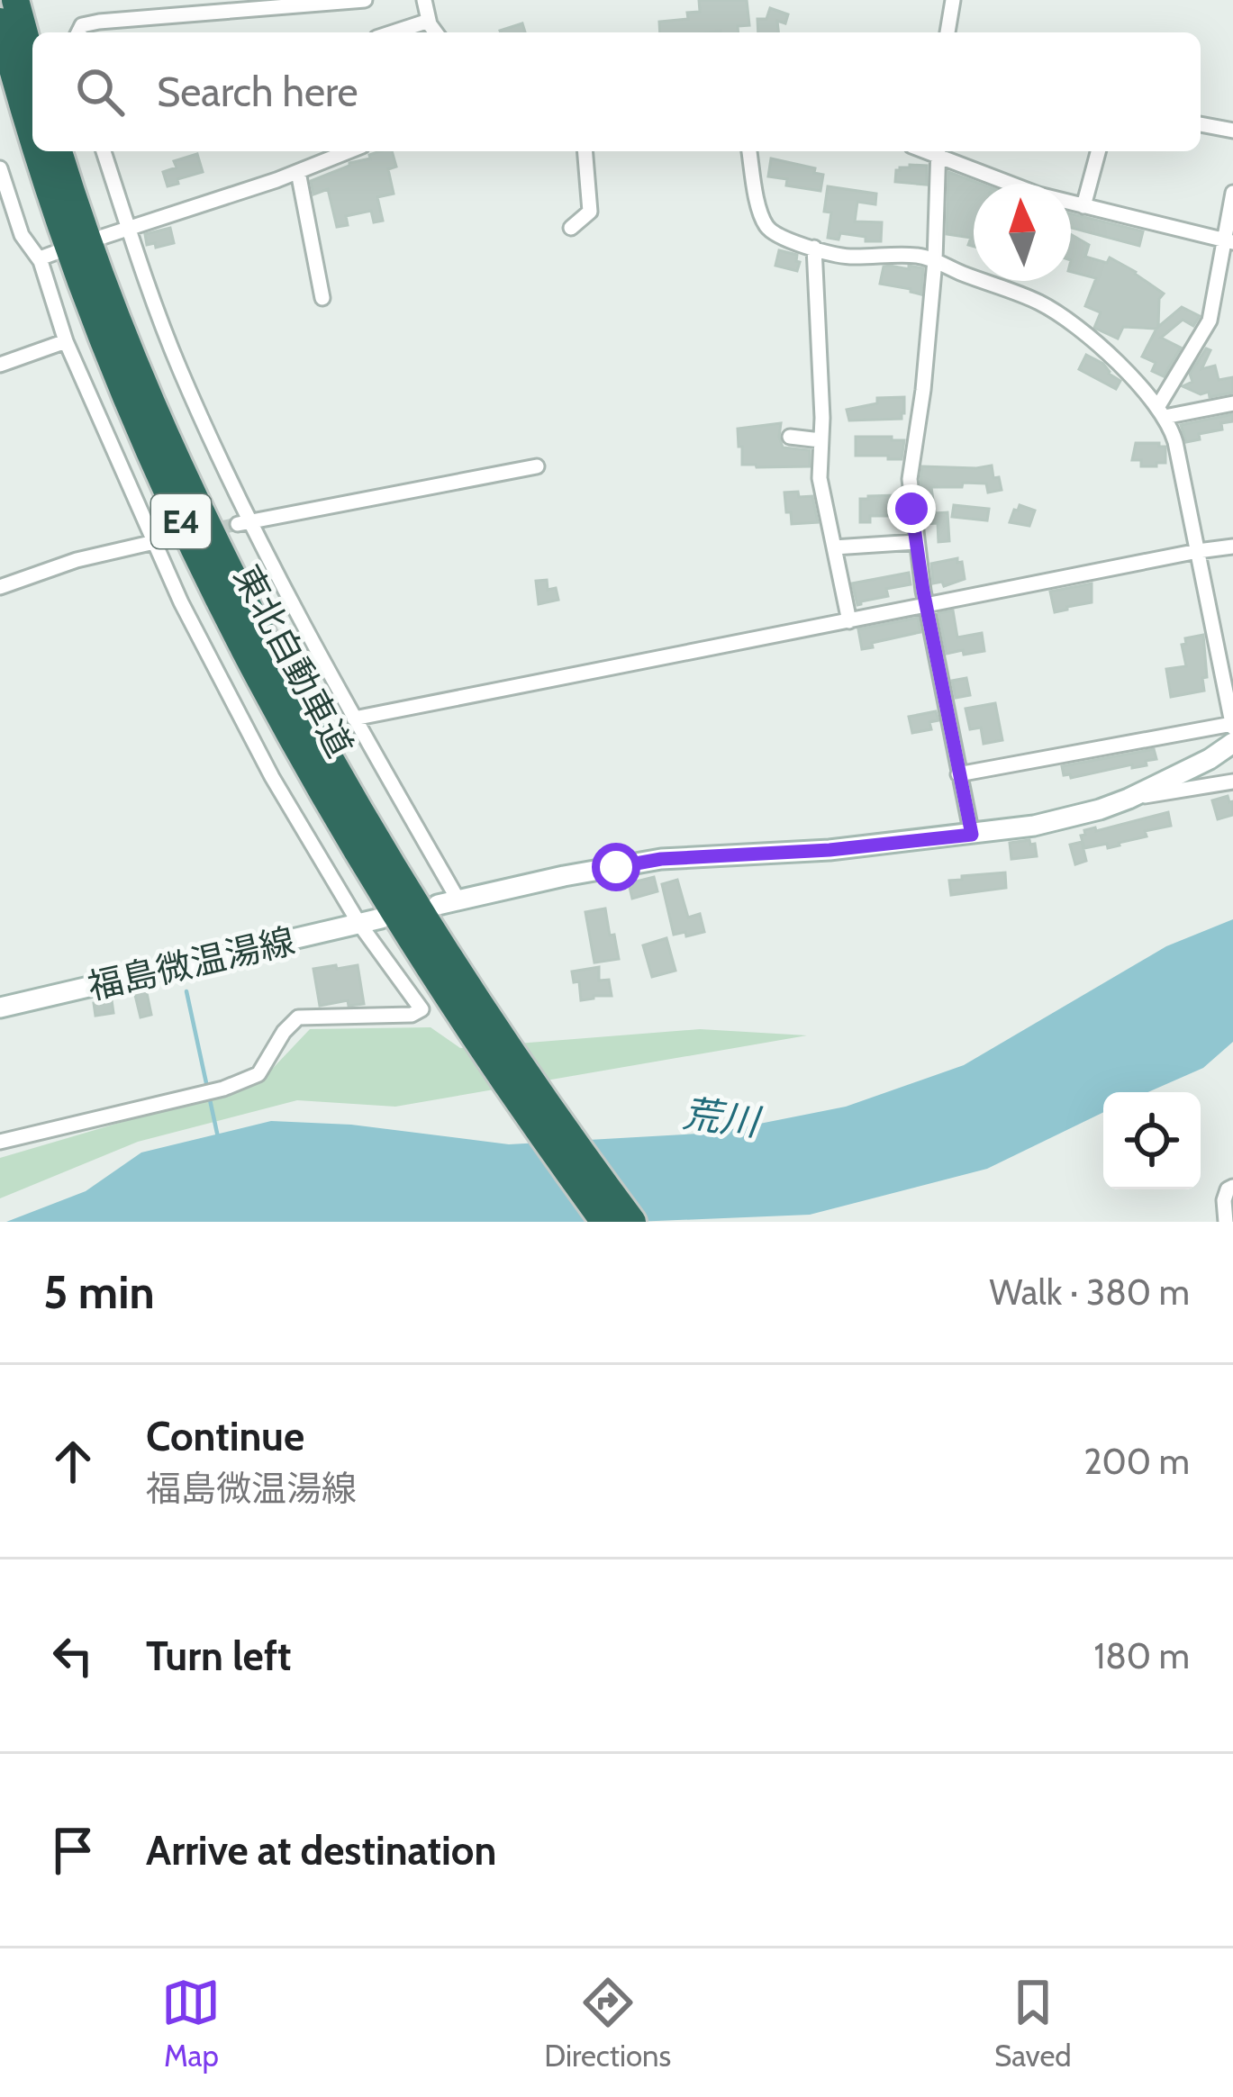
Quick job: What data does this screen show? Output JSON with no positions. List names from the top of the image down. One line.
{"streets":{"highway":["E4","東北自動車道"],"main road":["福島微温湯線"]},"water":["荒川"],"north":"top","page":{"search":"Search here","heading":["5 min","Walk · 380 m"],"list":[["Continue","福島微温湯線","200 m"],["Turn left","180 m"],"Arrive at destination"],"nav":["Map","Directions","Saved"]}}
